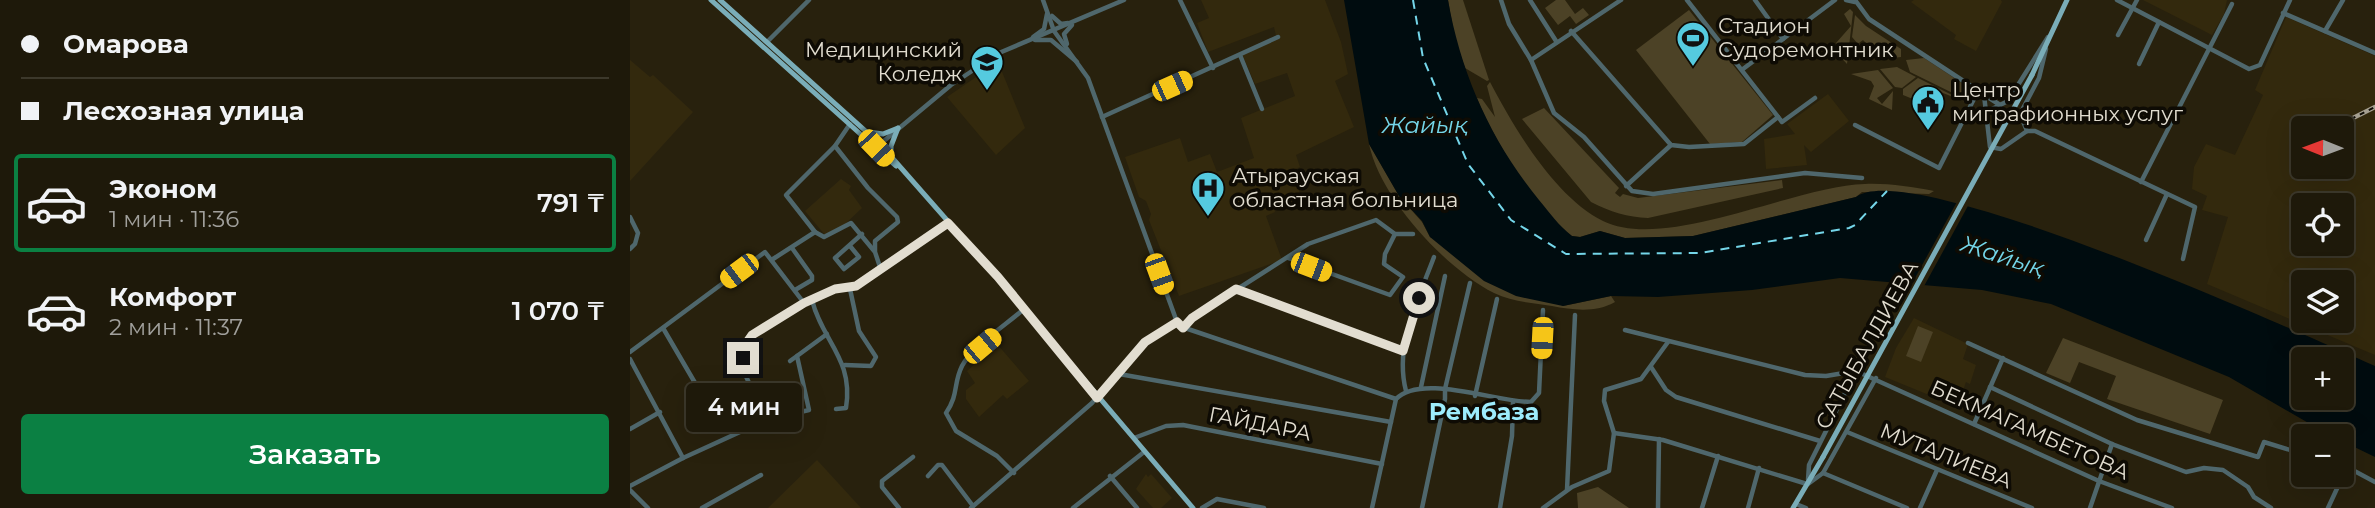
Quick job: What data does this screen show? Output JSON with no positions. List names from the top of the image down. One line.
{"streets":{"main road":["САТЫБАЛДИЕВА"],"street":["ГАЙДАРА","БЕКМАГАМБЕТОВА","МУТАЛИЕВА"]},"districts":["Рембаза"],"water":["Жайық"],"places":{"sports":["Стадион Судоремонтник"],"school or university":["Медицинский Коледж"],"public building":["Центр миграфионных услуг"],"hospital":["Атырауская областная больница"]},"north":"left","page":{"banner":["Омарова","Лесхозная улица"],"map_buttons":["+","−"],"list":[{"name":"Эконом","note":"1 мин · 11:36","value":"791 ₸"},{"name":"Комфорт","note":"2 мин · 11:37","value":"1 070 ₸"}],"bubble":"4 мин","buttons":"Заказать"}}
